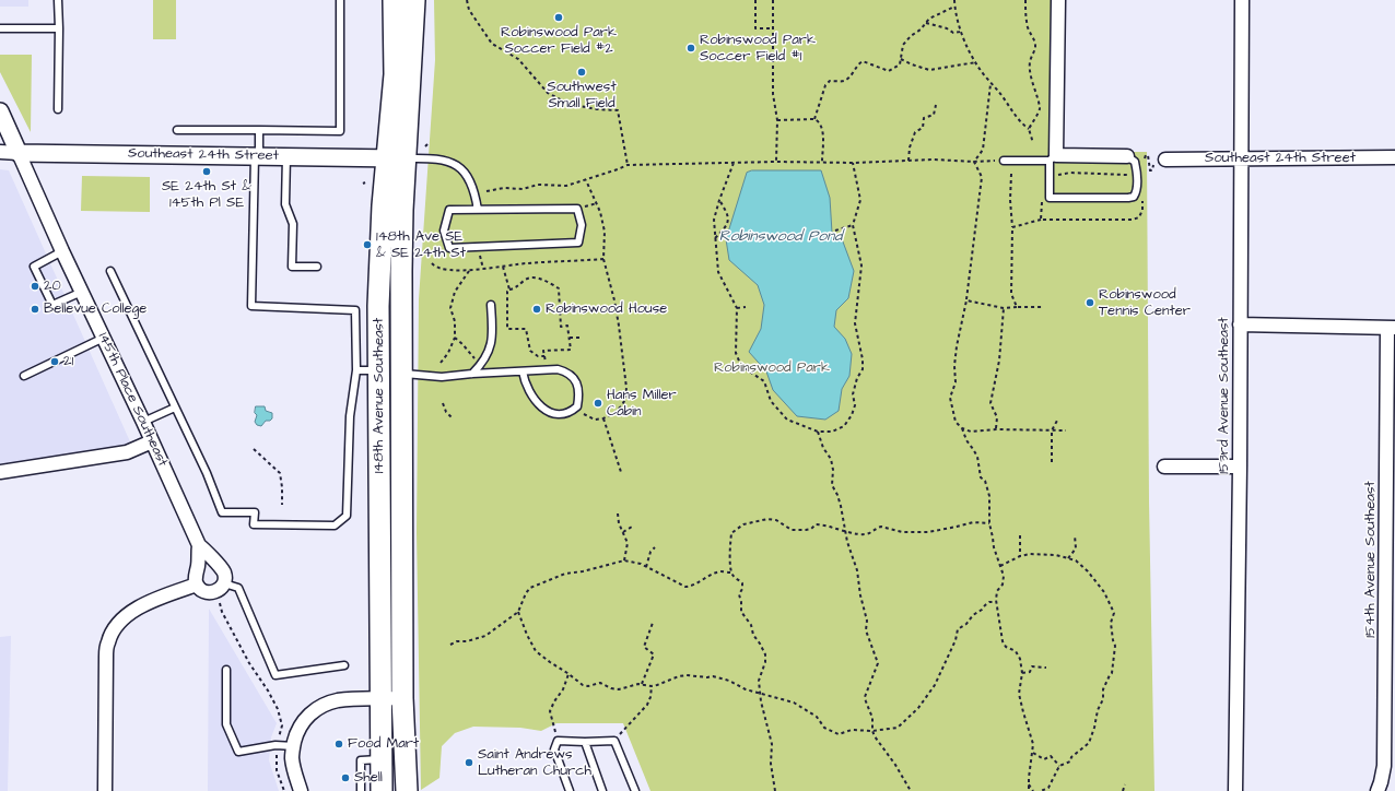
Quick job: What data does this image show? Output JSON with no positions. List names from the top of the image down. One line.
{"streets":{"main road":["148th Avenue Southeast"],"street":["Southeast 24th Street","153rd Avenue Southeast","145th Place Southeast","154th Avenue Southeast"]},"crossings":[["Southeast 24th Street","148th Avenue Southeast"],["Southeast 24th Street","153rd Avenue Southeast"],["Southeast 24th Street","145th Place Southeast"]],"water":["Robinswood Pond"],"parks":["Robinswood Park"],"places":["Robinswood Park Soccer Field #2","Robinswood Park Soccer Field #1","Southwest Small Field","SE 24th St & 145th Pl SE","148th Ave SE & SE 24th St","20","Robinswood Tennis Center","Bellevue College","Robinswood House","21","Hans Miller Cabin","Food Mart","Saint Andrews Lutheran Church","Shell"]}
